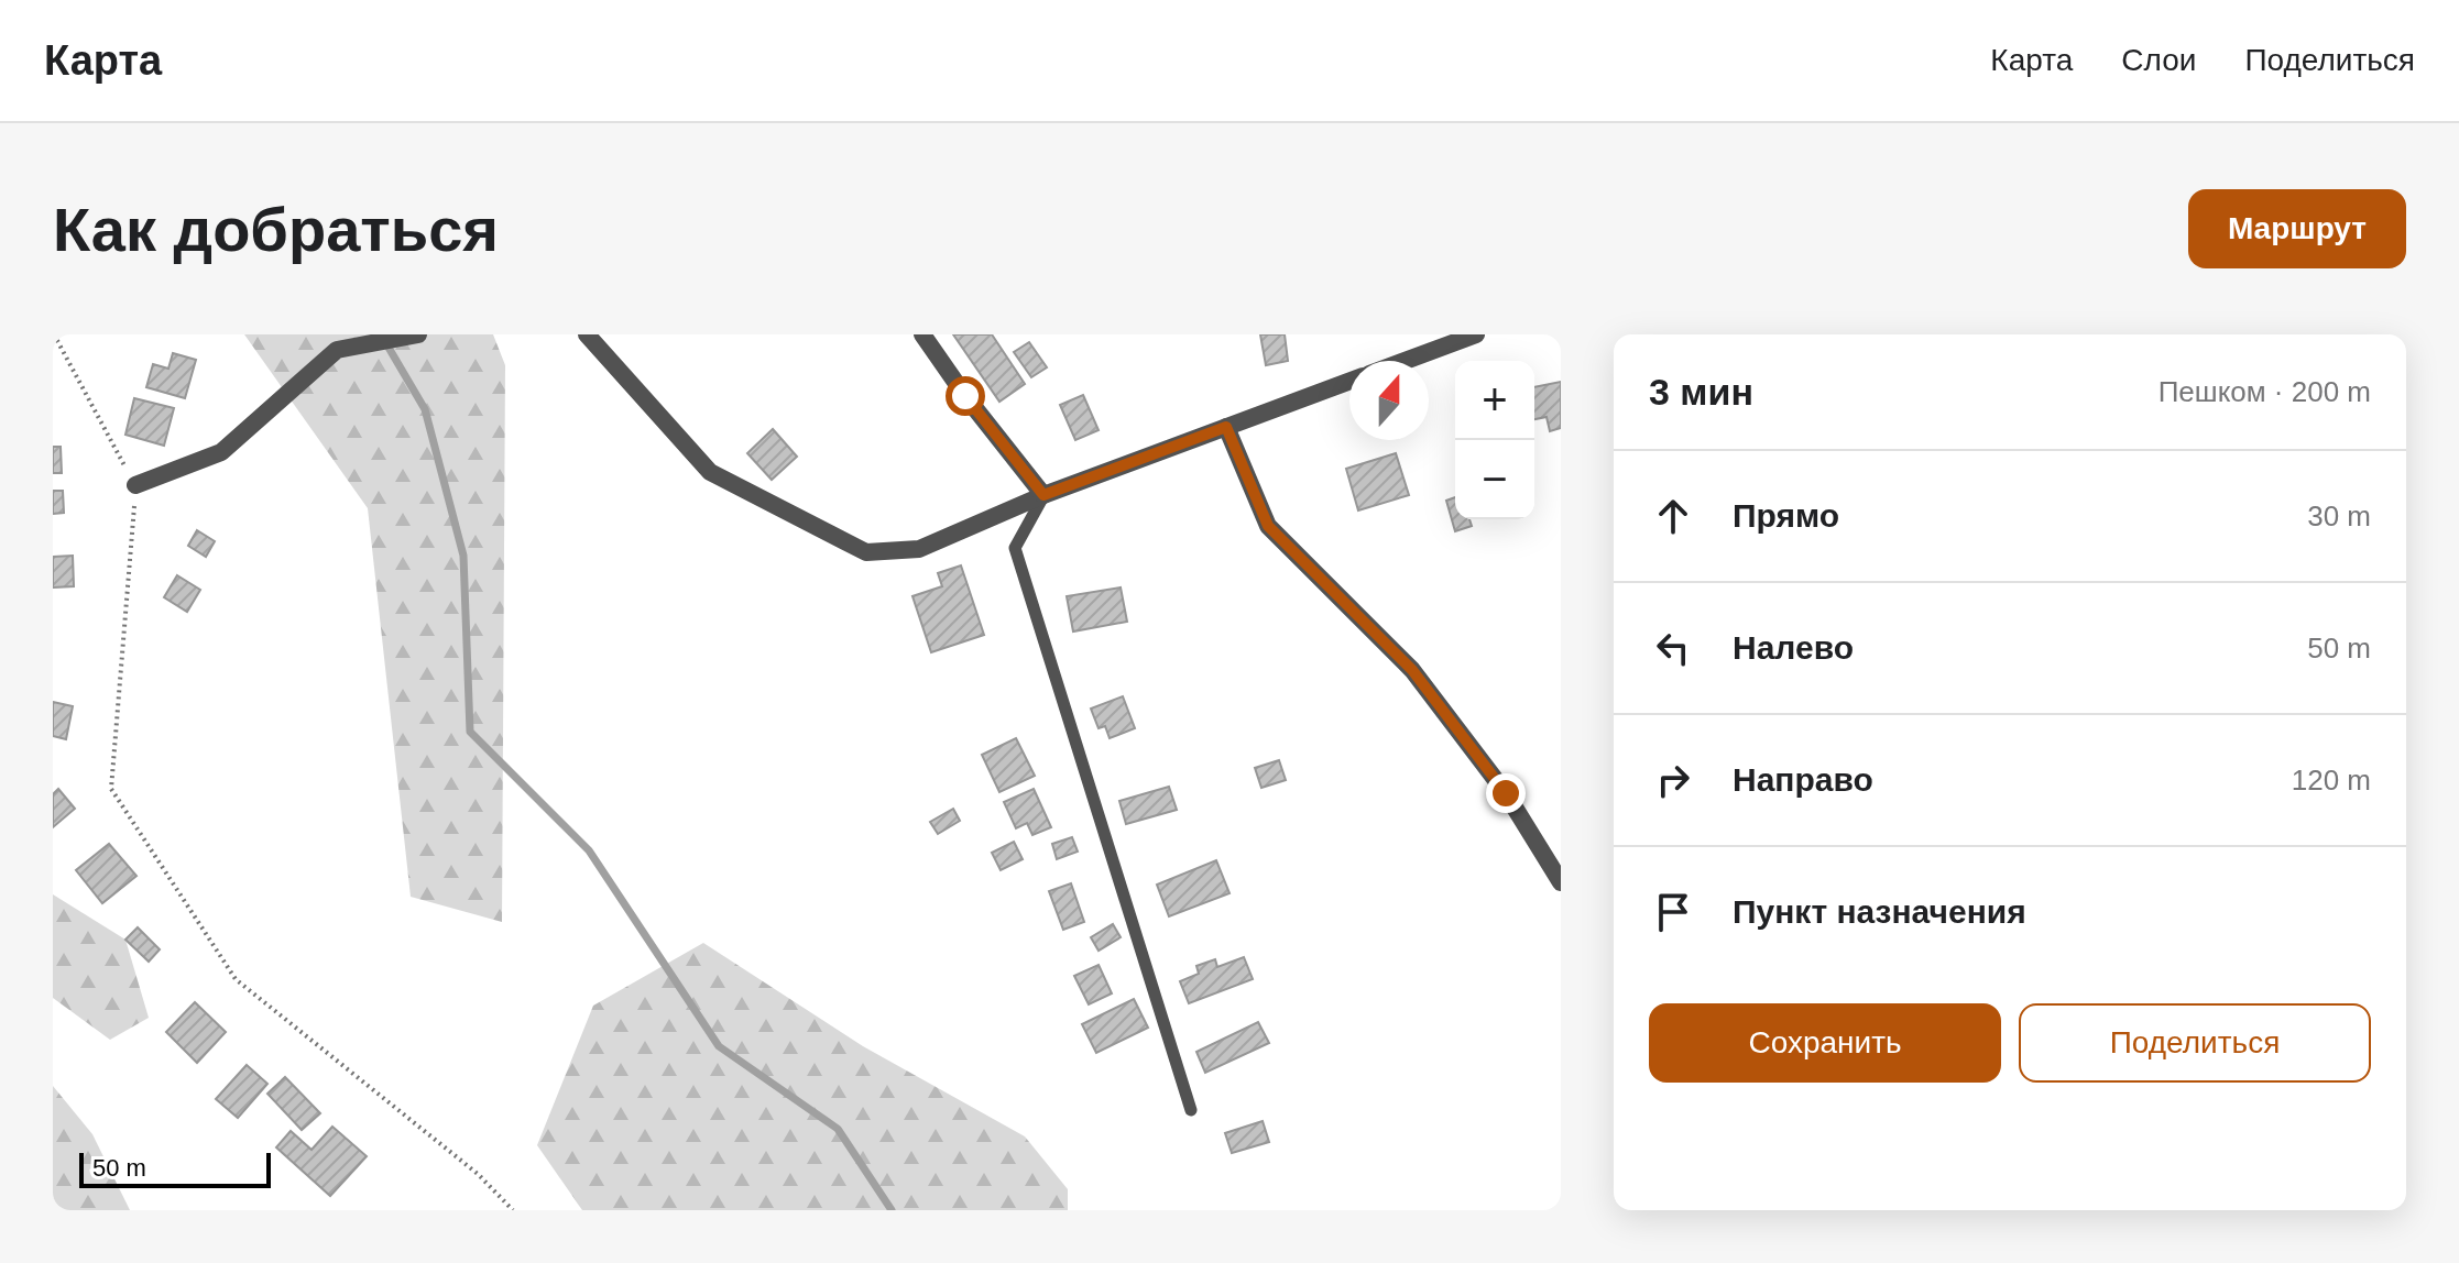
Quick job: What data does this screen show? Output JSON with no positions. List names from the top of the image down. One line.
{"scale_bar":"50 m","north":"top","page":{"header":"Карта","nav":["Карта","Слои","Поделиться"],"buttons":["Маршрут",["Сохранить","Поделиться"]],"title":"Как добраться","heading":["3 мин","Пешком · 200 m"],"map_buttons":["+","−"],"list":[["Прямо","30 m"],["Налево","50 m"],["Направо","120 m"],"Пункт назначения"],"scale":"50 m"}}
